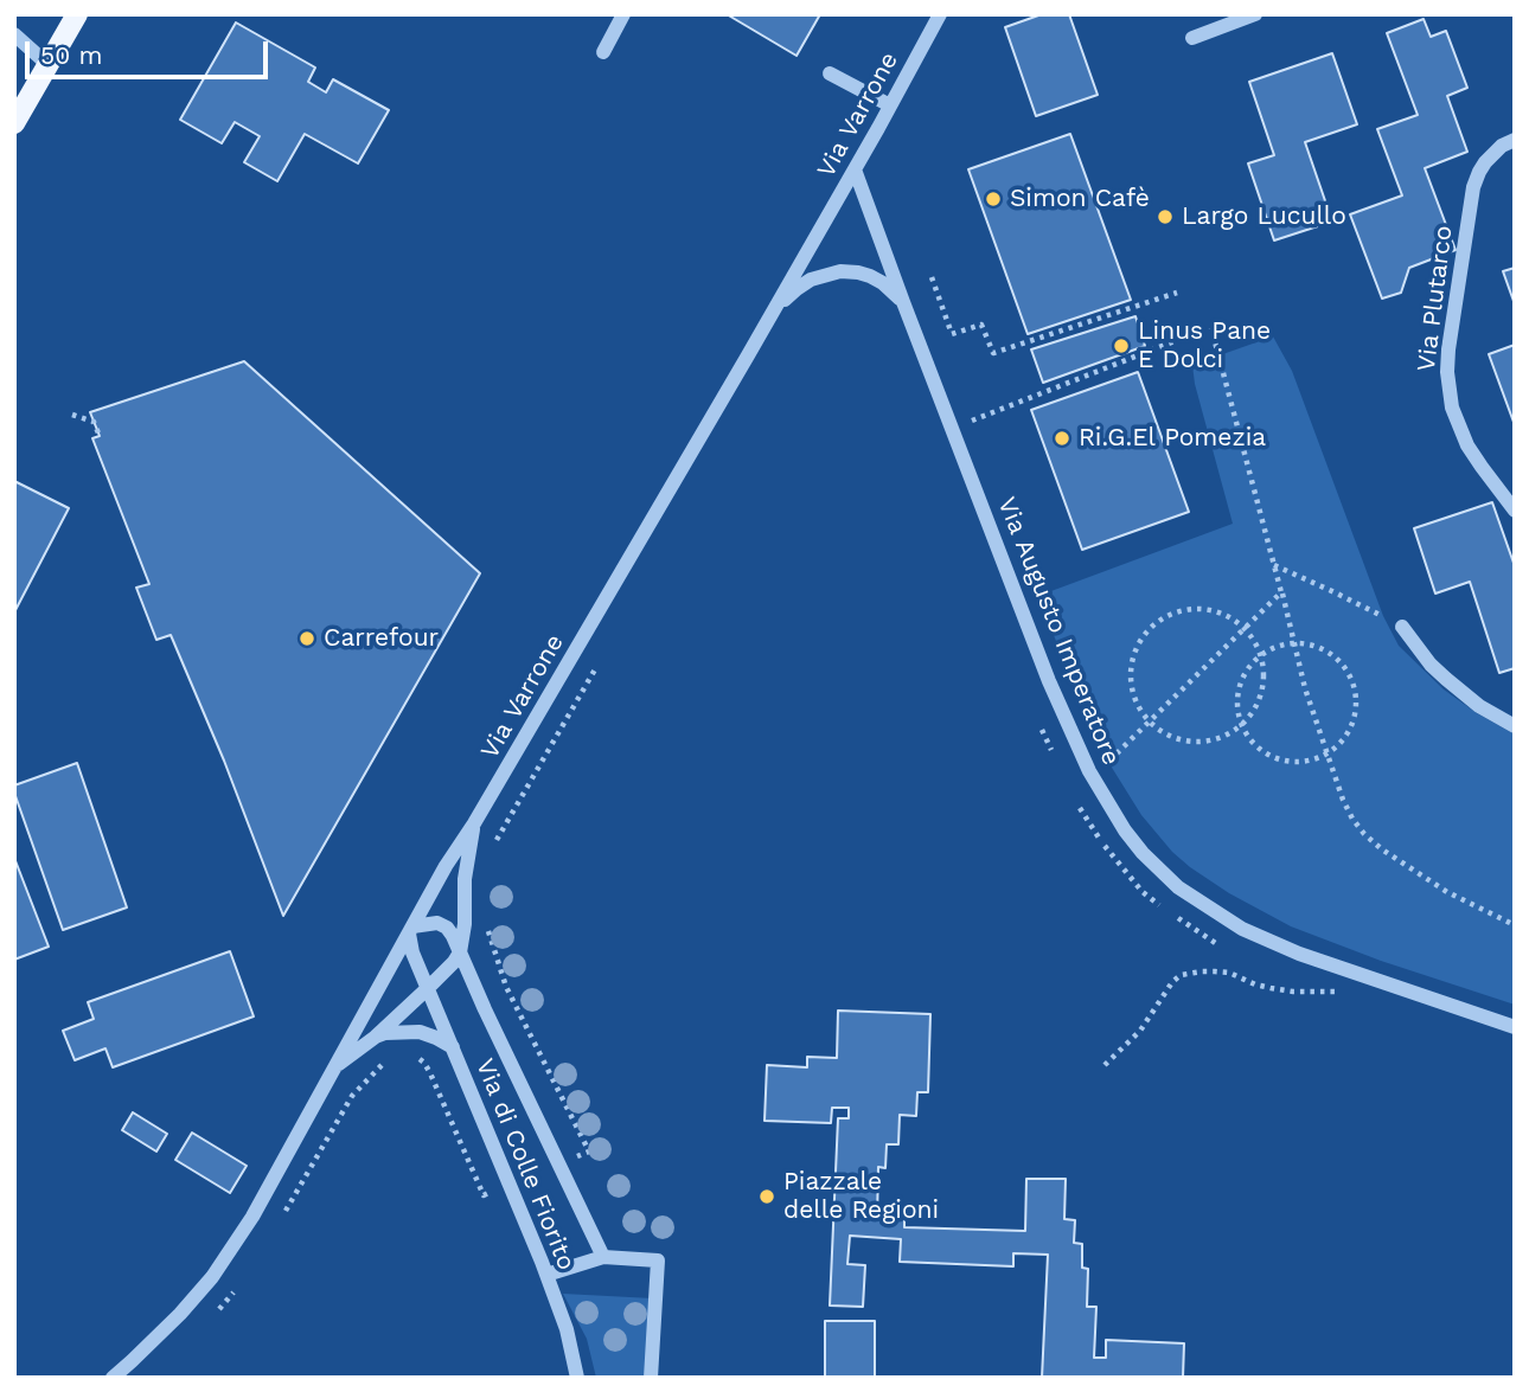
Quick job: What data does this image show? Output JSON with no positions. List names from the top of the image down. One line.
{"streets":{"street":["Via Varrone","Via Plutarco","Via Augusto Imperatore","Via di Colle Fiorito"]},"crossings":[["Via Varrone","Via Augusto Imperatore"],["Via Varrone","Via di Colle Fiorito"]],"places":["Simon Cafè","Largo Lucullo","Linus Pane E Dolci","Ri.G.El Pomezia","Carrefour","Piazzale delle Regioni"],"scale_bar":"50 m"}
